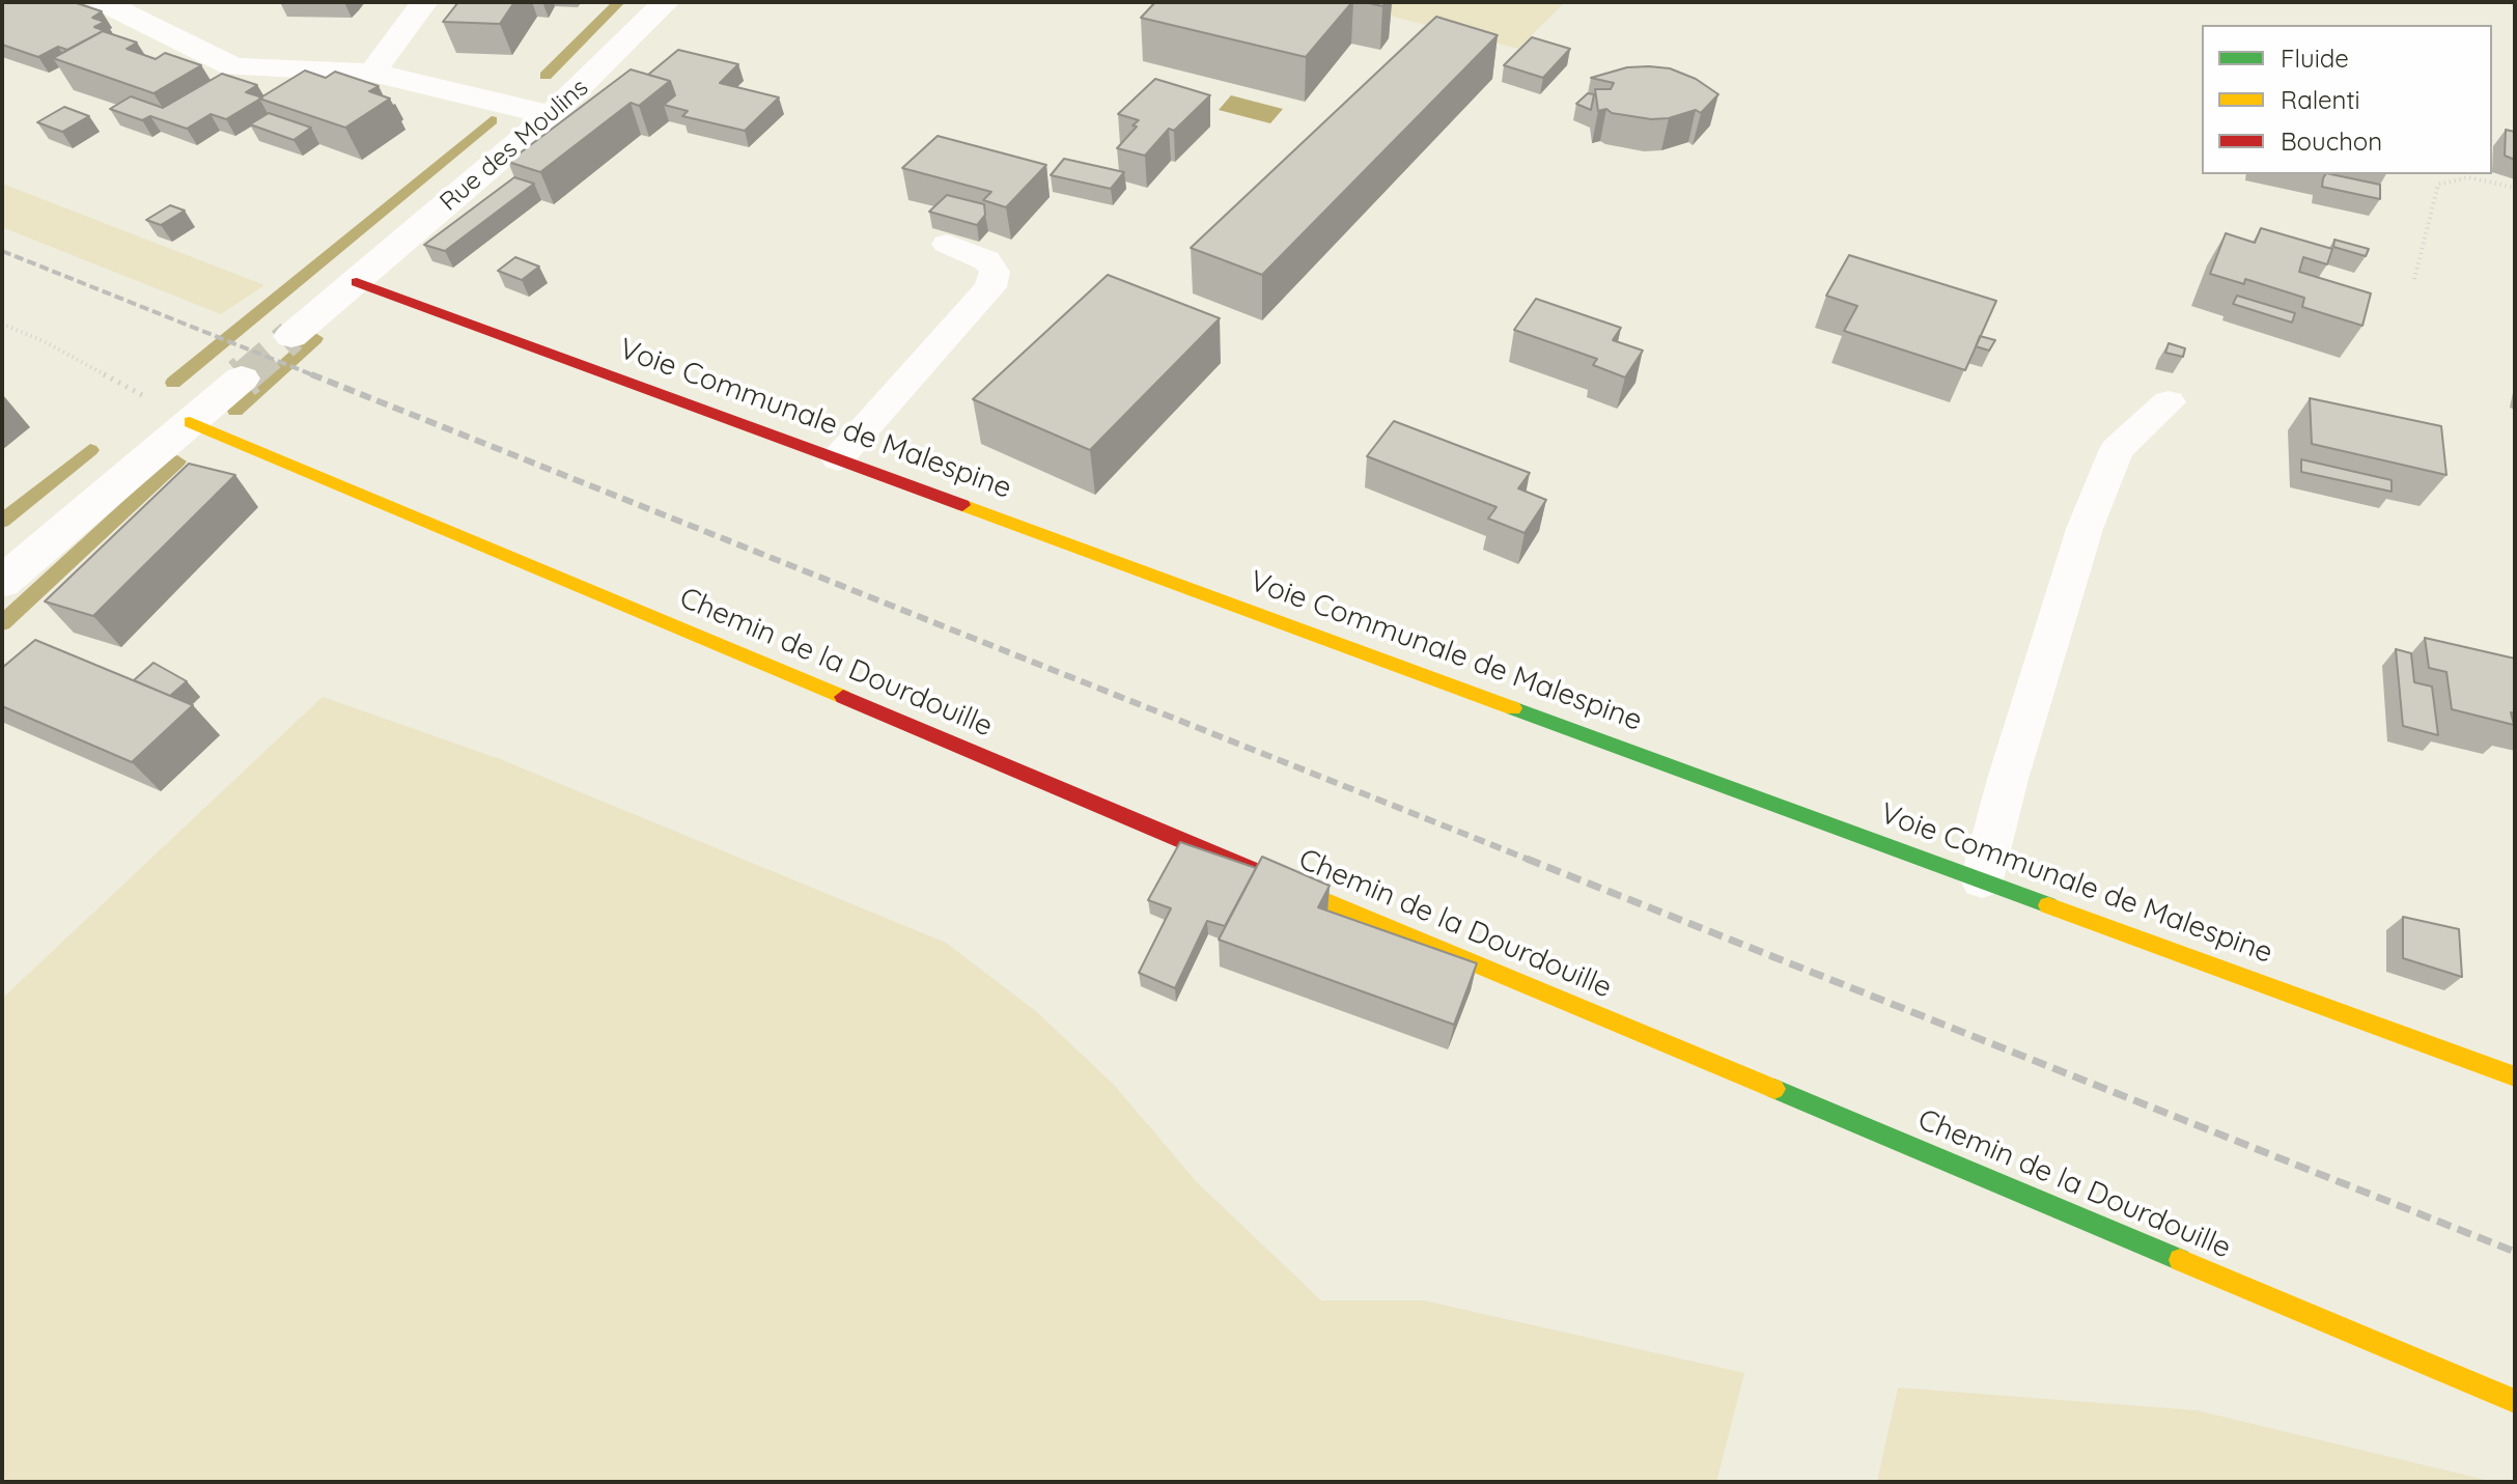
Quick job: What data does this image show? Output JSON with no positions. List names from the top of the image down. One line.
{"streets":{"street":["Rue des Moulins","Voie Communale de Malespine","Chemin de la Dourdouille"]},"crossings":[["Rue des Moulins","Voie Communale de Malespine"]],"legend":["Fluide","Ralenti","Bouchon"]}
